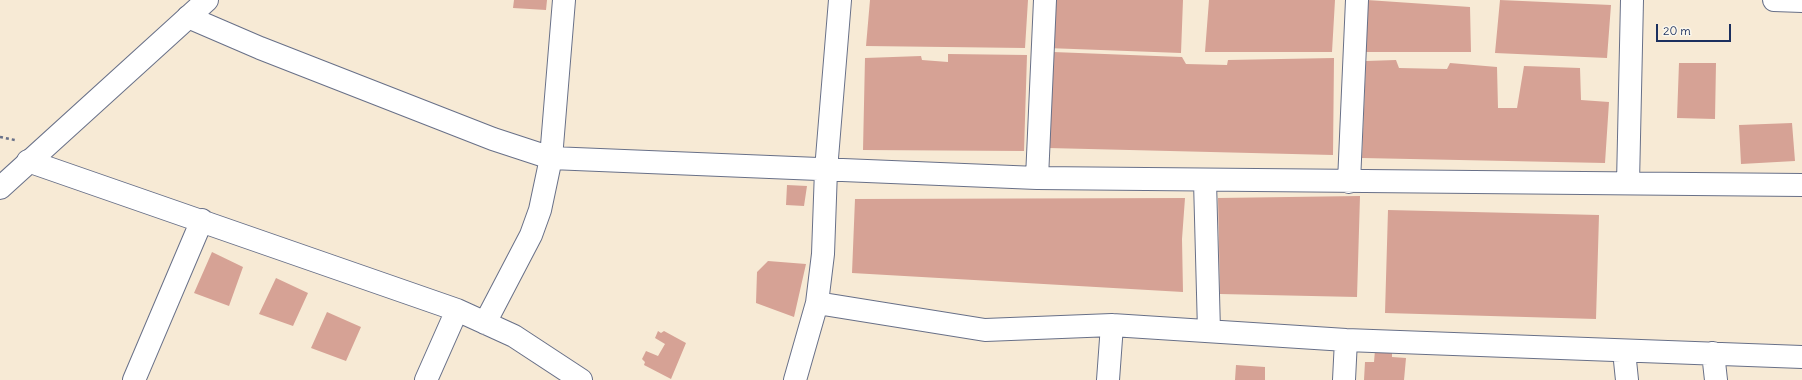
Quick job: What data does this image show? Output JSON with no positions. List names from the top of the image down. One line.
{"scale_bar":"20 m"}
